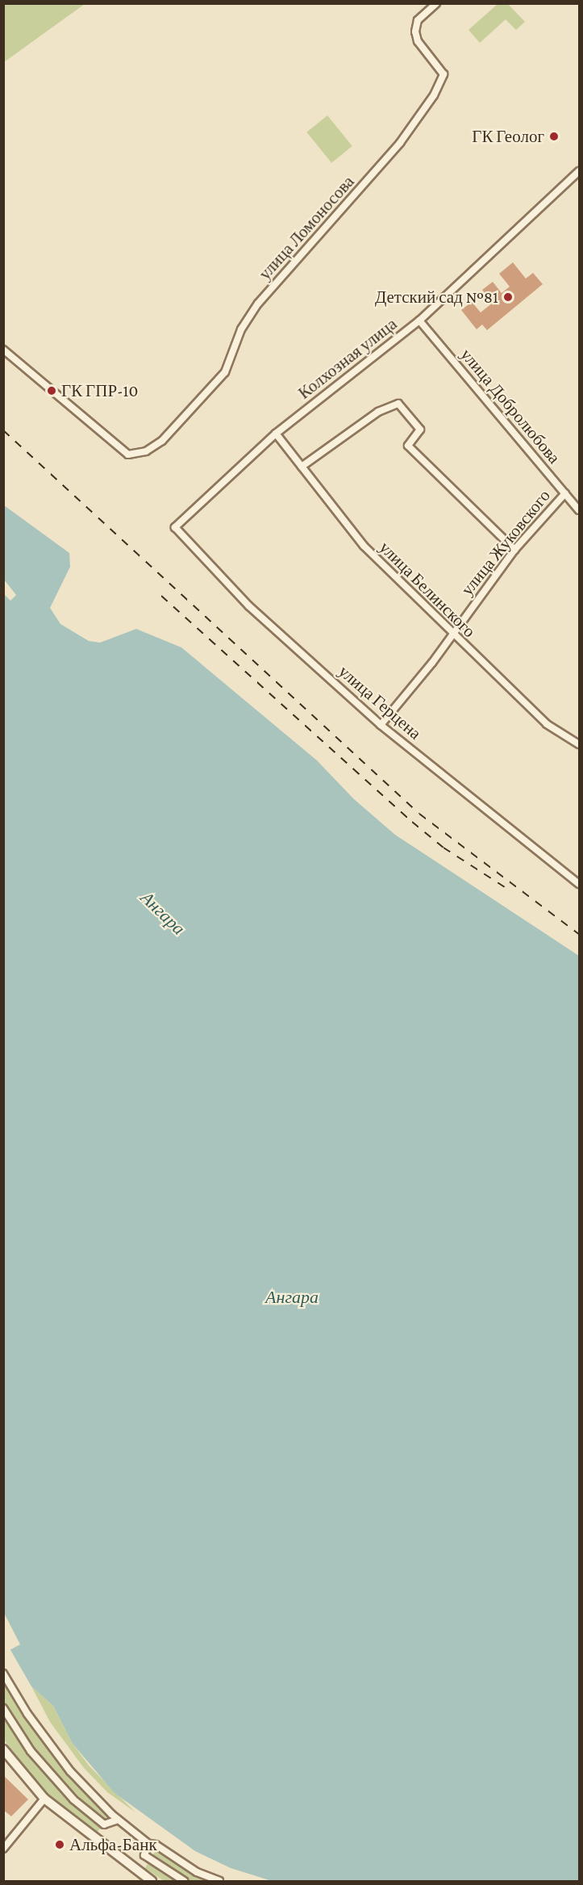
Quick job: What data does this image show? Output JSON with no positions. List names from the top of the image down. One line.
{"streets":{"street":["улица Ломоносова","Колхозная улица","улица Добролюбова","улица Жуковского","улица Белинского","улица Герцена"]},"crossings":[["Колхозная улица","улица Добролюбова"],["Колхозная улица","улица Белинского"],["Колхозная улица","улица Герцена"],["улица Добролюбова","улица Жуковского"],["улица Жуковского","улица Белинского"],["улица Жуковского","улица Герцена"]],"water":["Ангара"],"places":["ГК Геолог","Детский сад №81","ГК ГПР-10","Альфа-Банк"]}
